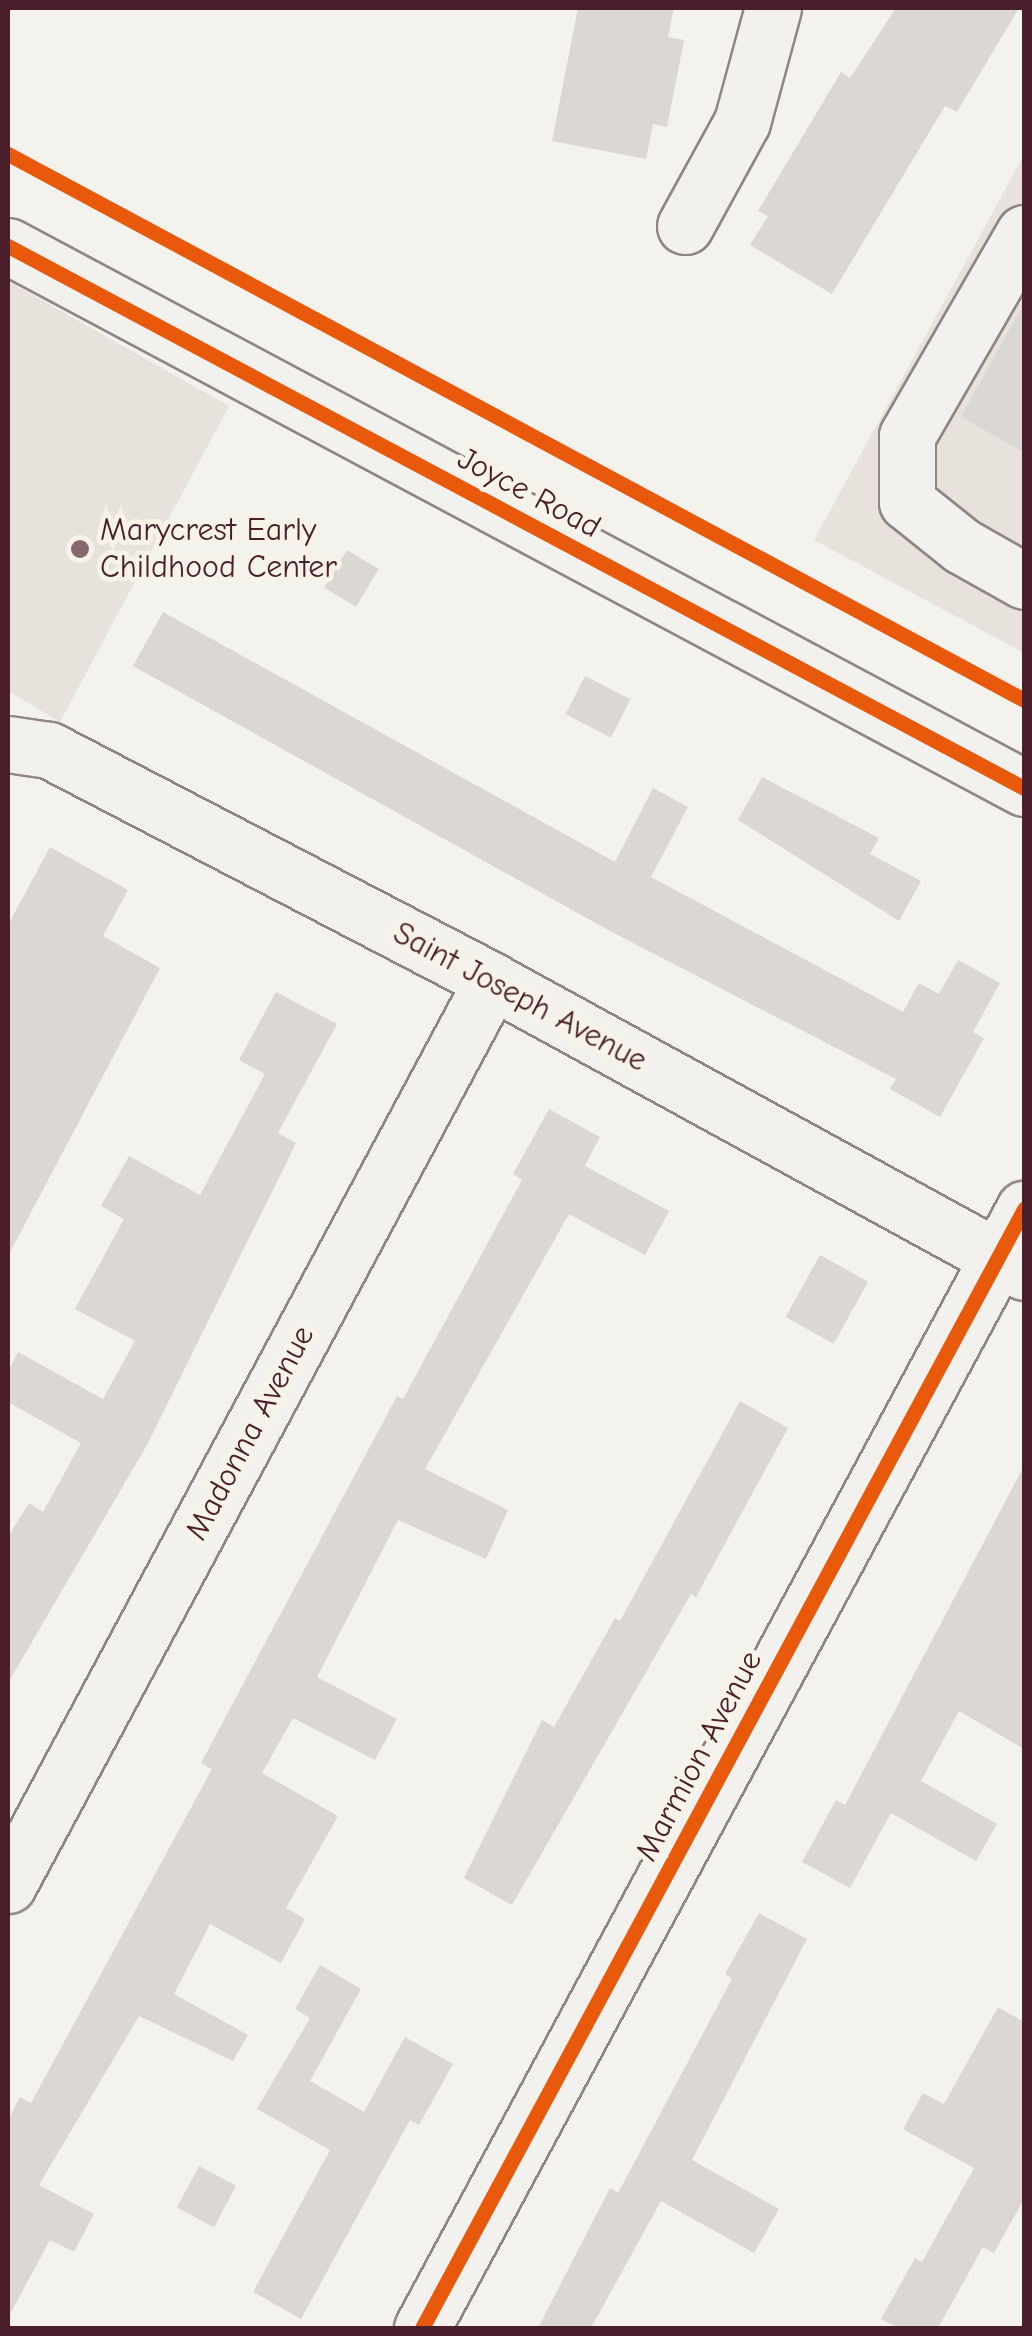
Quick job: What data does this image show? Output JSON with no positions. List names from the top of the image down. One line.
{"streets":{"street":["Joyce Road","Saint Joseph Avenue","Madonna Avenue","Marmion Avenue"]},"crossings":[["Saint Joseph Avenue","Madonna Avenue"],["Saint Joseph Avenue","Marmion Avenue"]],"places":["Marycrest Early Childhood Center"]}
